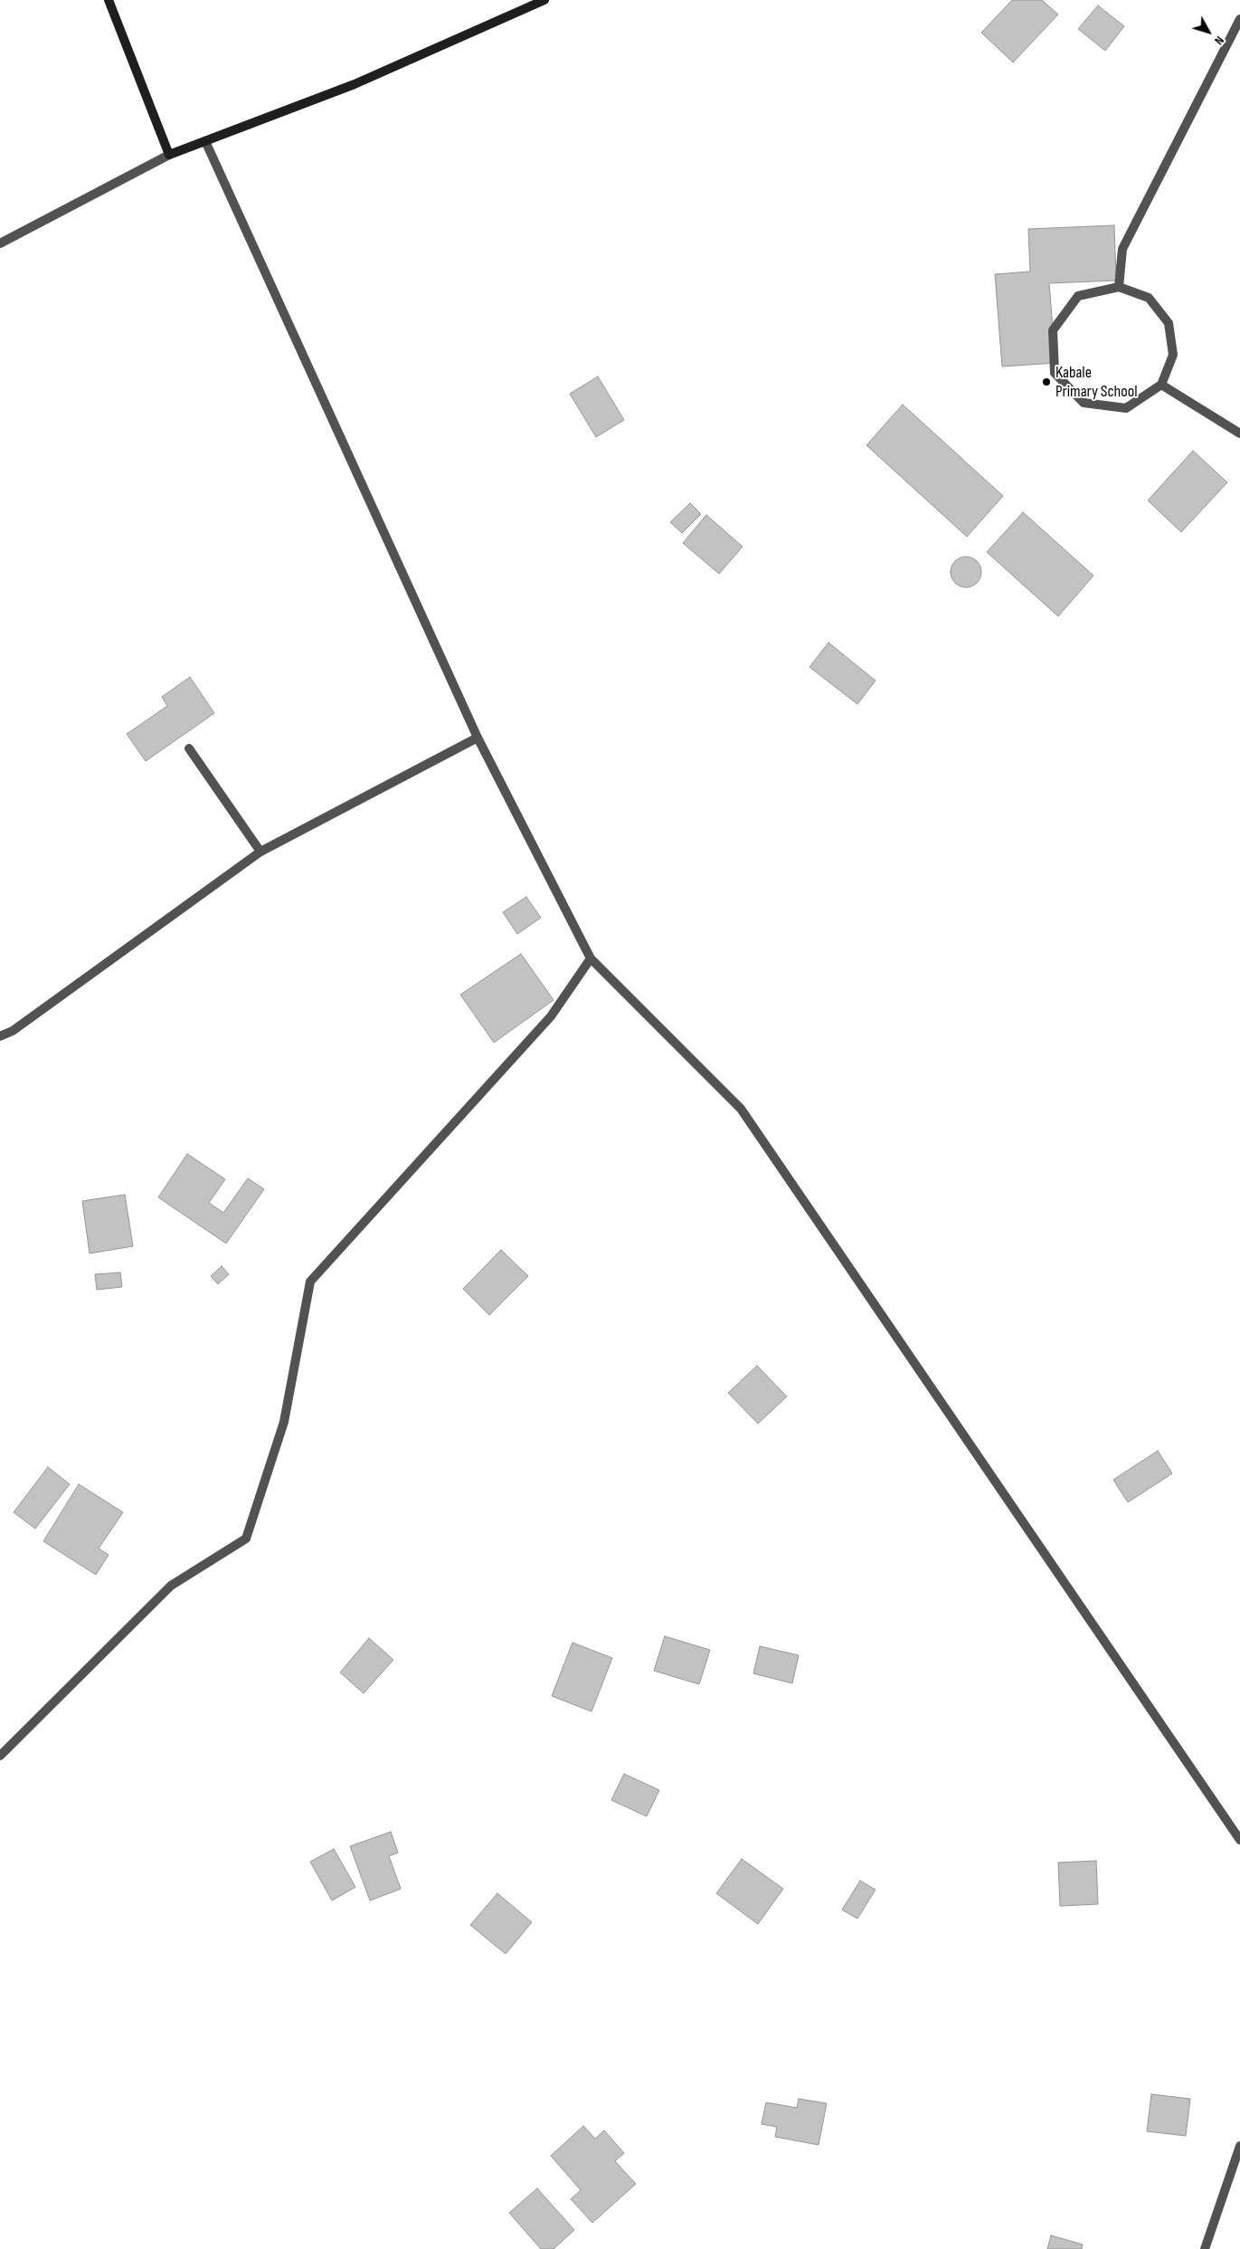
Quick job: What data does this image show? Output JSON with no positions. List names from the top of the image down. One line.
{"places":["Kabale Primary School"],"north":"bottom right"}
